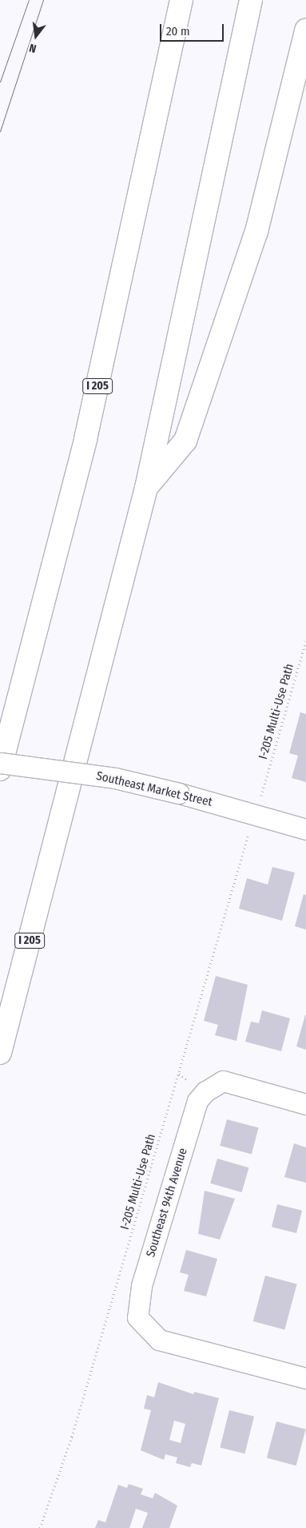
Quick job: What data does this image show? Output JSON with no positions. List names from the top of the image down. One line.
{"streets":{"highway":["I 205"],"street":["Southeast Market Street","Southeast 94th Avenue"],"path":["I-205 Multi-Use Path"]},"scale_bar":"20 m","north":"bottom"}
